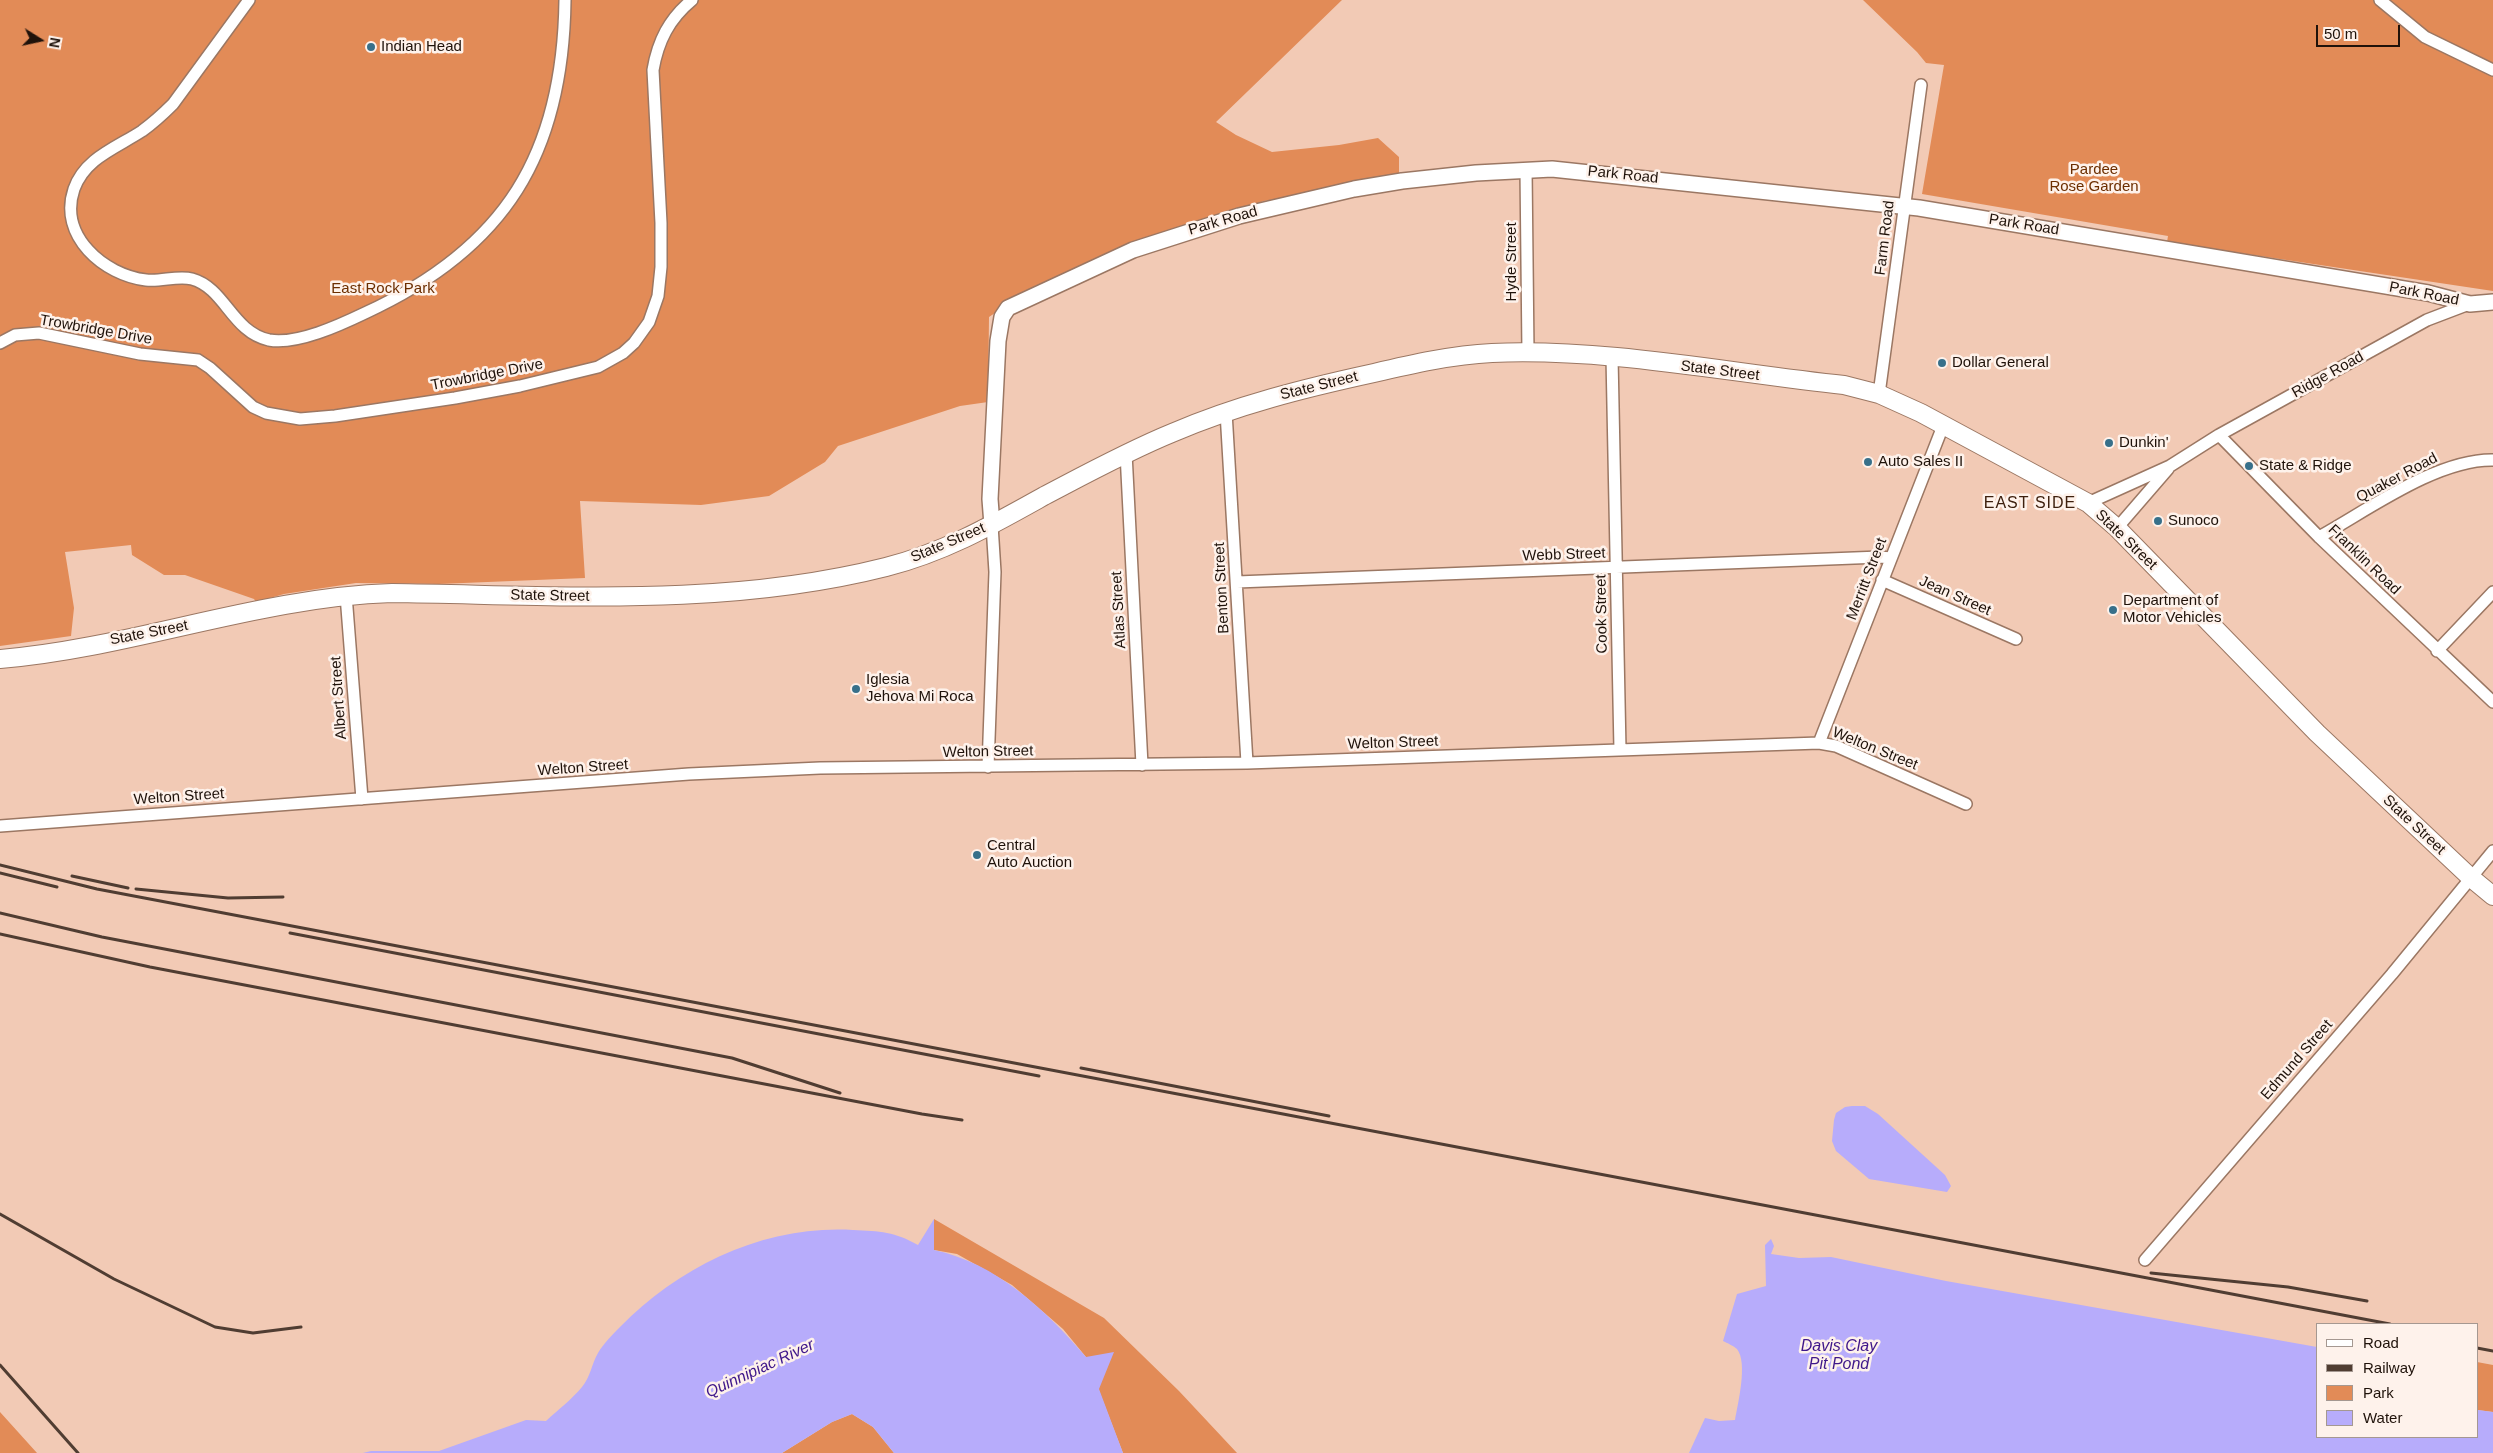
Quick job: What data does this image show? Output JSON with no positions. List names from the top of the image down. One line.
{"streets":{"main road":["Park Road","State Street","Ridge Road"],"street":["Farm Road","Hyde Street","Trowbridge Drive","Quaker Road","Webb Street","Franklin Road","Merritt Street","Benton Street","Jean Street","Atlas Street","Cook Street","Albert Street","Welton Street","Edmund Street"]},"crossings":[["Park Road","Farm Road"],["Park Road","Hyde Street"],["Park Road","State Street"],["Park Road","Ridge Road"],["Farm Road","State Street"],["Hyde Street","State Street"],["State Street","Ridge Road"],["State Street","Merritt Street"],["State Street","Benton Street"],["State Street","Atlas Street"],["State Street","Cook Street"],["State Street","Albert Street"],["State Street","Edmund Street"],["Ridge Road","Franklin Road"],["Quaker Road","Franklin Road"],["Webb Street","Merritt Street"],["Webb Street","Benton Street"],["Webb Street","Cook Street"],["Merritt Street","Jean Street"],["Merritt Street","Welton Street"],["Benton Street","Welton Street"],["Atlas Street","Welton Street"],["Cook Street","Welton Street"],["Albert Street","Welton Street"]],"districts":["EAST SIDE"],"water":["Davis Clay Pit Pond","Quinnipiac River"],"parks":["Pardee Rose Garden","East Rock Park"],"places":["Indian Head","Dollar General","Dunkin'","Auto Sales II","State & Ridge","Sunoco","Department of Motor Vehicles","Iglesia Jehova Mi Roca","Central Auto Auction"],"legend":["Road","Railway","Park","Water"],"scale_bar":"50 m","north":"right"}
